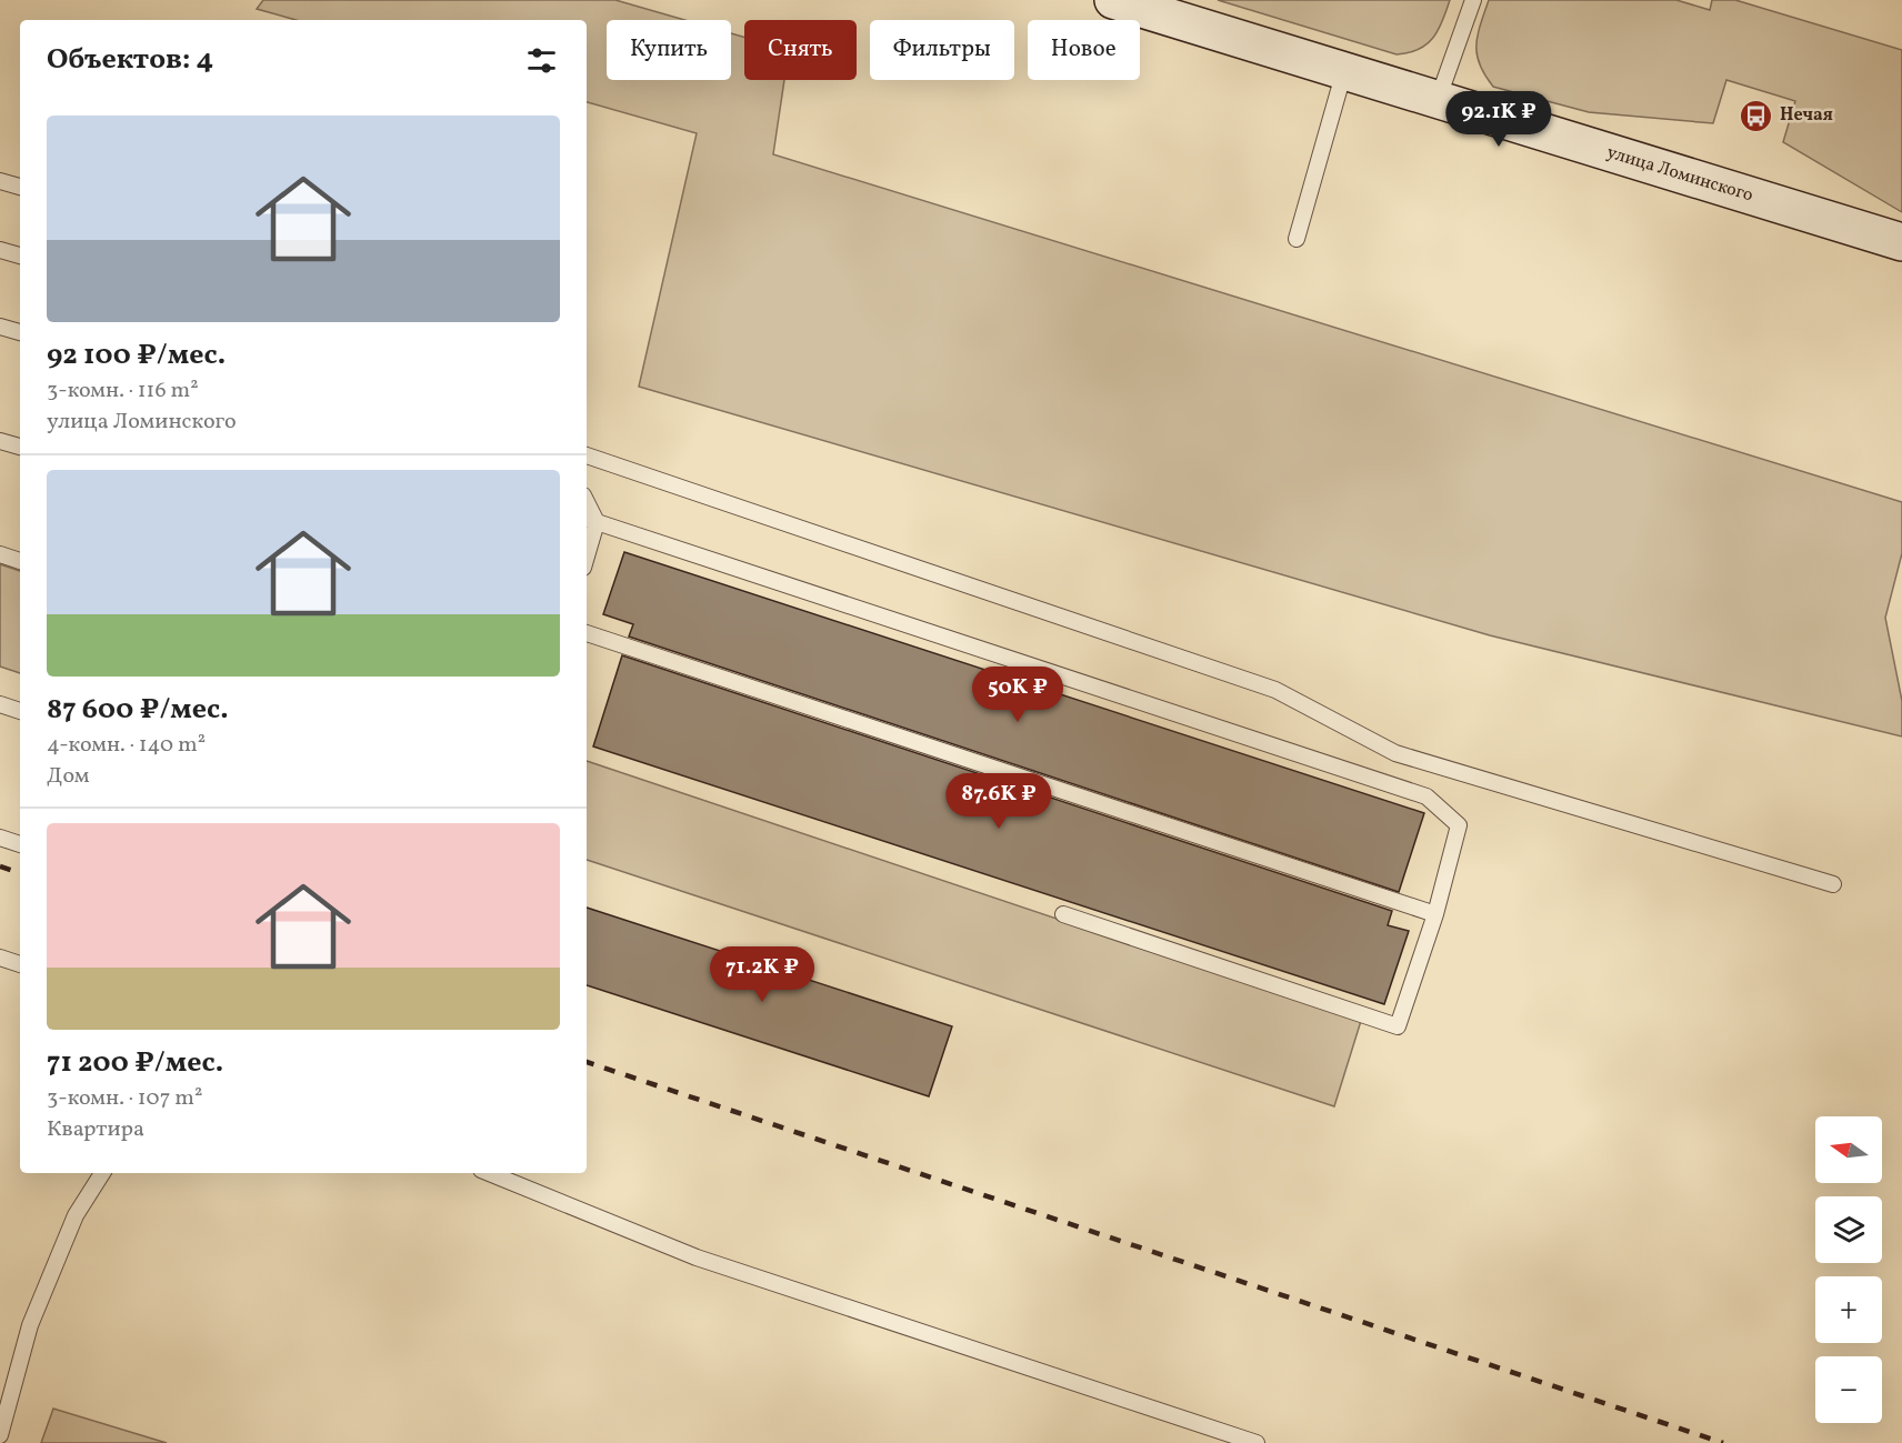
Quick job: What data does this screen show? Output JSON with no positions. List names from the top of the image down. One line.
{"streets":{"street":["улица Ломинского"]},"places":{"bus stop":["Нечая"]},"north":"left","page":{"chip":["Купить","Снять","Фильтры","Новое"],"heading":"Объектов: 4","price":["92.1K ₽","50K ₽","87.6K ₽","71.2K ₽"],"list":[{"name":"92 100 ₽/мес.","note":"3-комн. · 116 m² · улица Ломинского"},{"name":"87 600 ₽/мес.","note":"4-комн. · 140 m² · Дом"},{"name":"71 200 ₽/мес.","note":"3-комн. · 107 m² · Квартира"}],"map_buttons":["+","−"]}}
